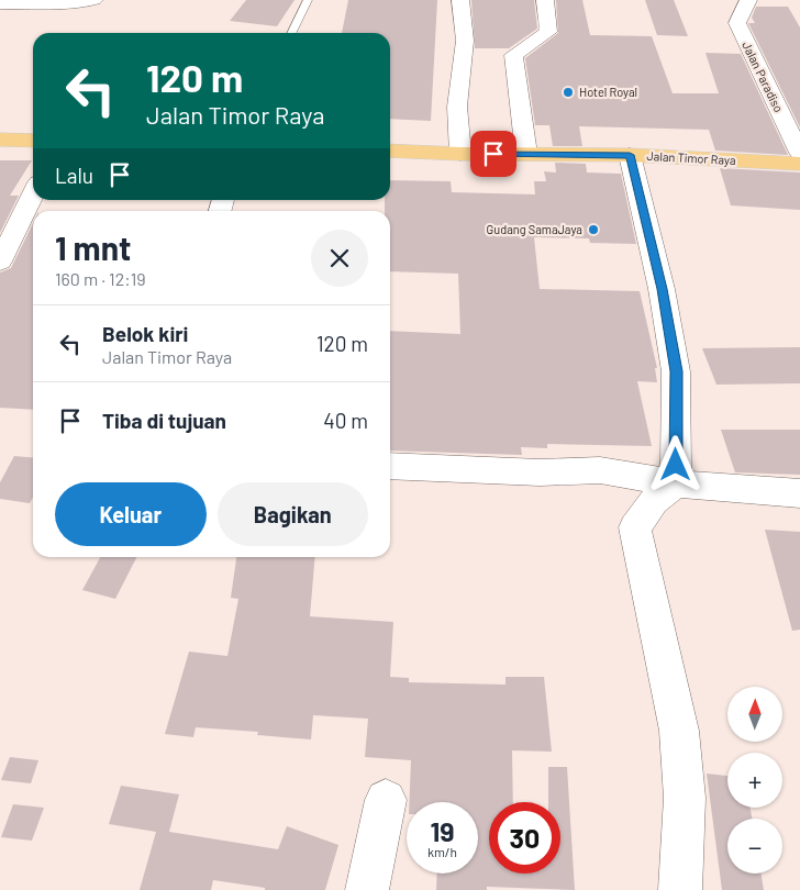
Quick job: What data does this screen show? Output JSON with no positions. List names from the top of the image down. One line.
{"streets":{"highway":["Jalan Timor Raya"],"street":["Jalan Paradiso"]},"places":["Hotel Royal","Gudang SamaJaya"],"north":"top","page":{"turn":["120 m","Jalan Timor Raya"],"then":"Lalu","heading":["1 mnt","160 m · 12:19"],"list":[{"name":"Belok kiri","note":"Jalan Timor Raya","value":"120 m"},{"name":"Tiba di tujuan","value":"40 m"}],"buttons":["Keluar","Bagikan"],"map_buttons":["+","−"],"speed":"19 km/h","limit":"30"}}
